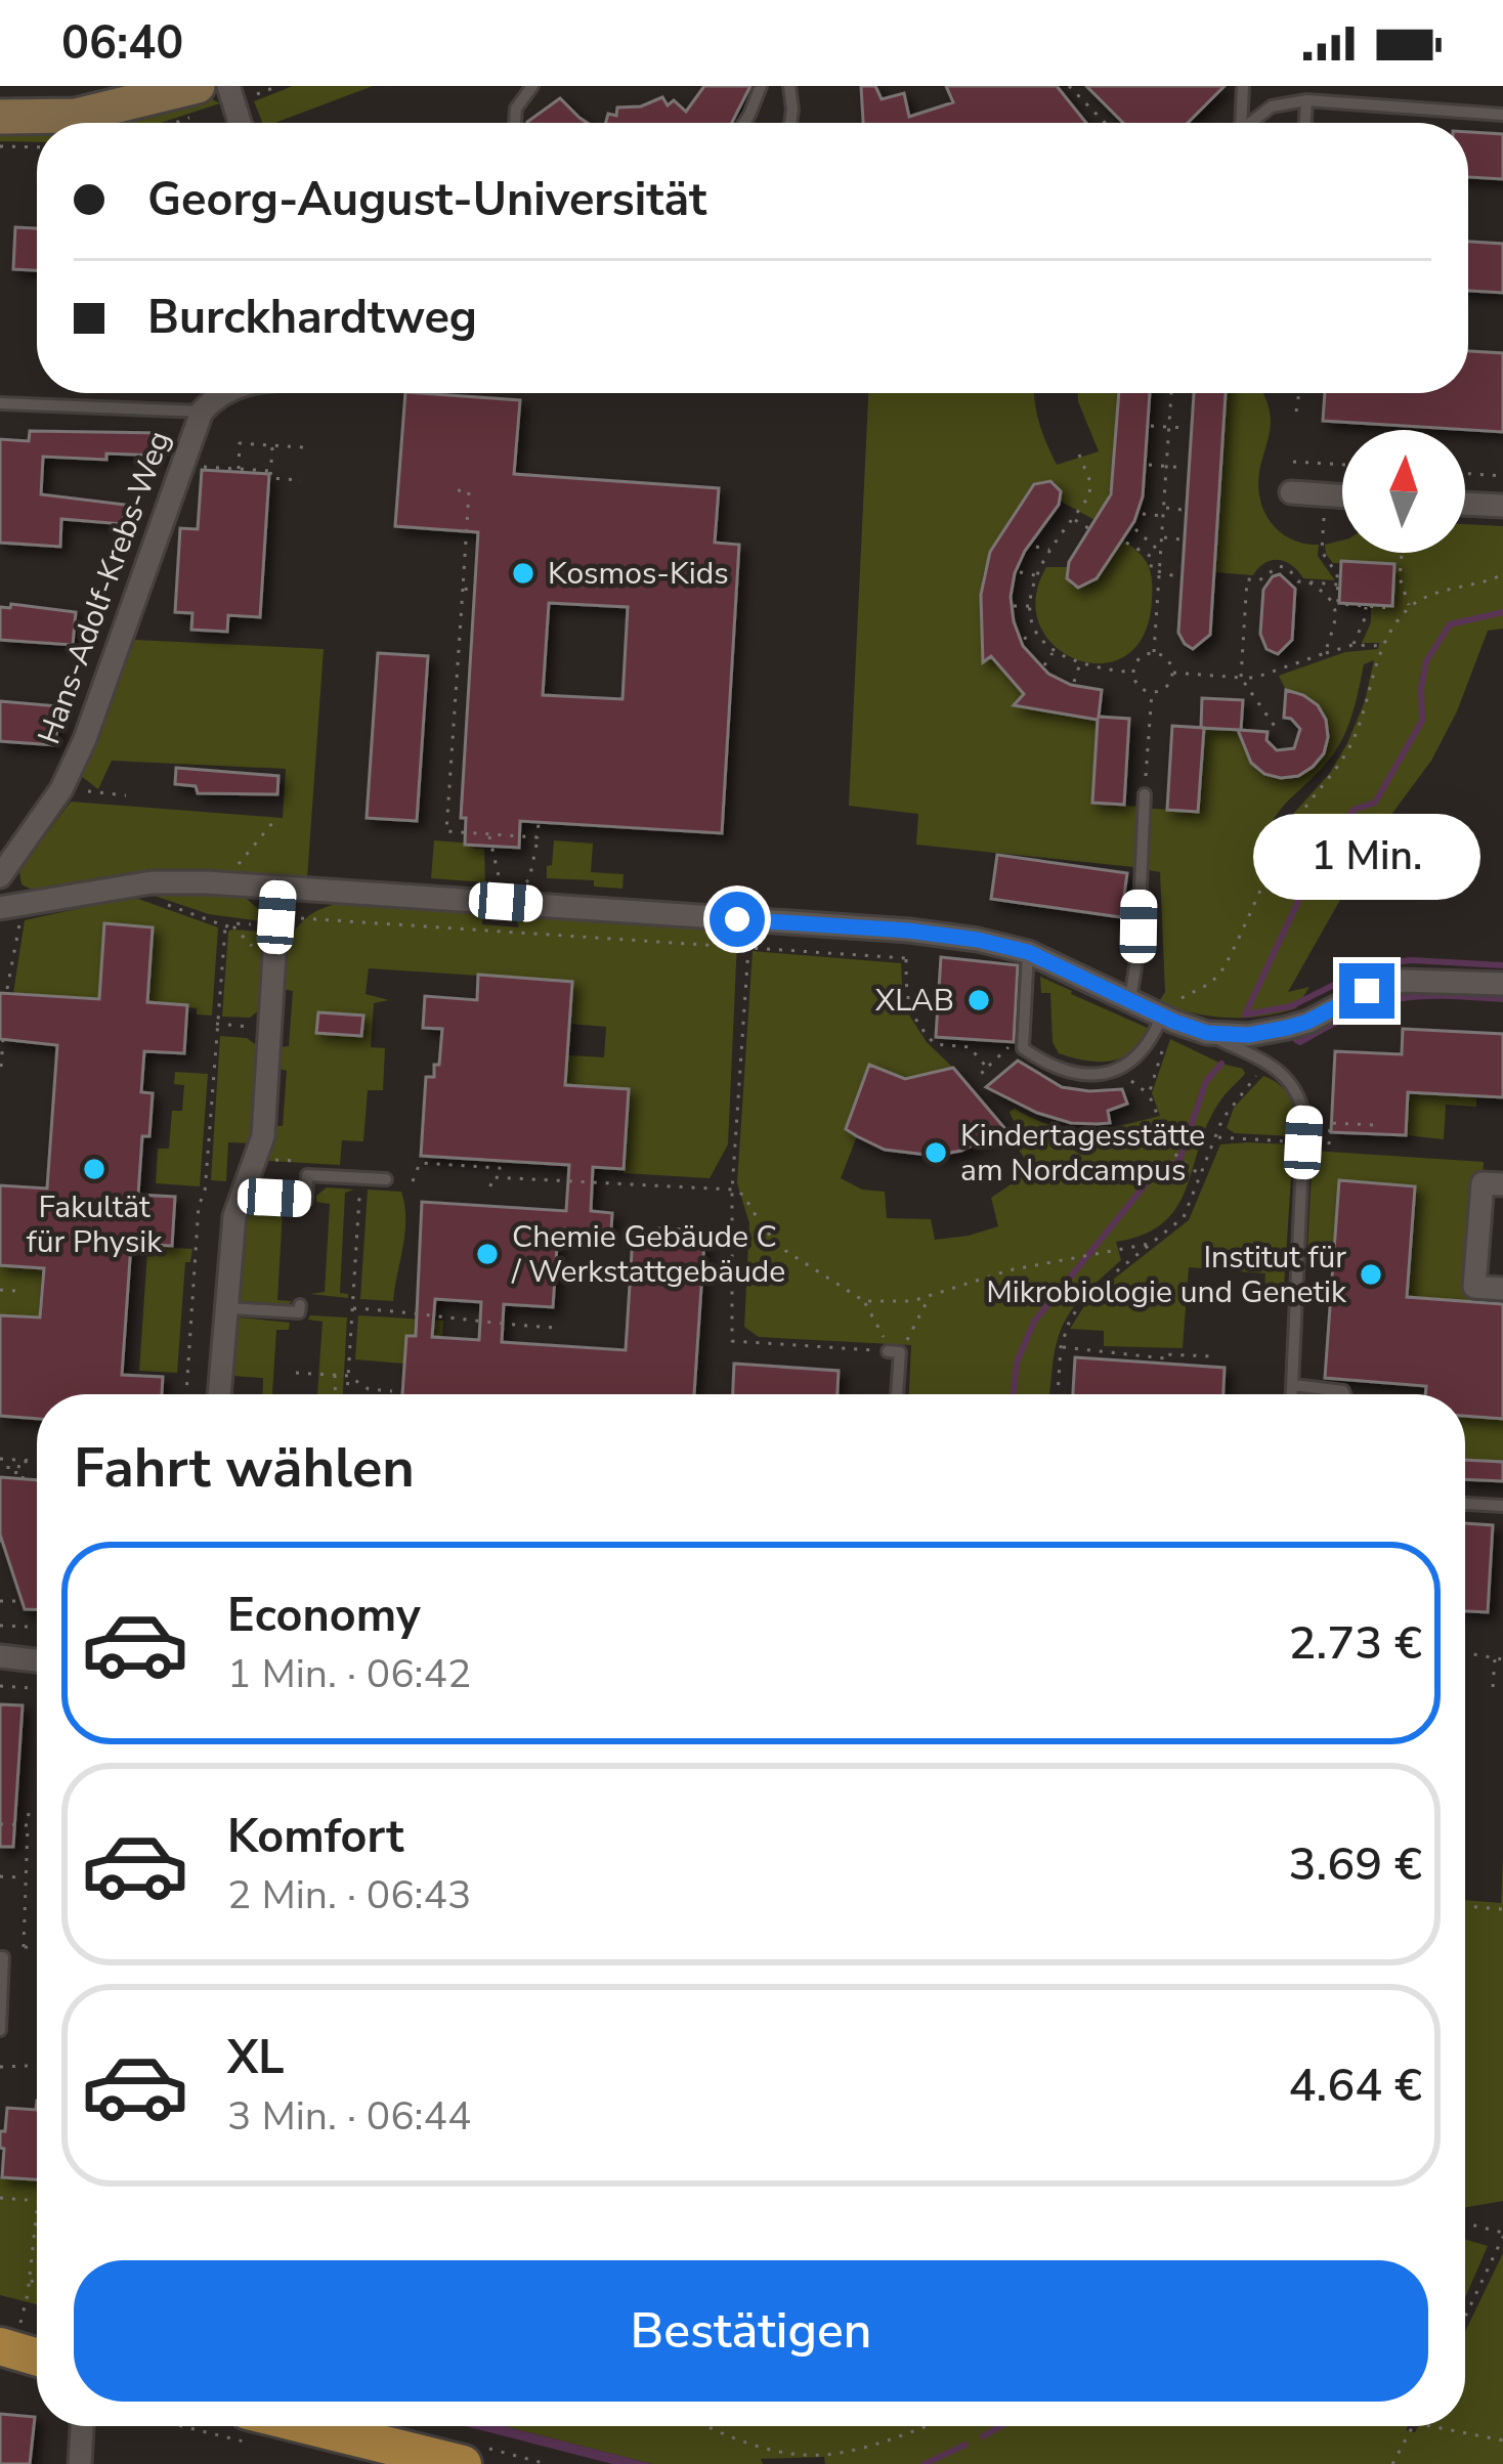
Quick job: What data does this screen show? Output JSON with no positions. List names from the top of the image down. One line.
{"streets":{"street":["Hans-Adolf-Krebs-Weg"]},"places":["Kosmos-Kids","XLAB","Kindertagesstätte am Nordcampus","Fakultät für Physik","Chemie Gebäude C / Werkstattgebäude","Institut für Mikrobiologie und Genetik"],"north":"top","page":{"status":"06:40","banner":["Georg-August-Universität","Burckhardtweg"],"bubble":"1 Min.","heading":"Fahrt wählen","list":[{"name":"Economy","note":"1 Min. · 06:42","value":"2.73 €"},{"name":"Komfort","note":"2 Min. · 06:43","value":"3.69 €"},{"name":"XL","note":"3 Min. · 06:44","value":"4.64 €"}],"buttons":"Bestätigen"}}
